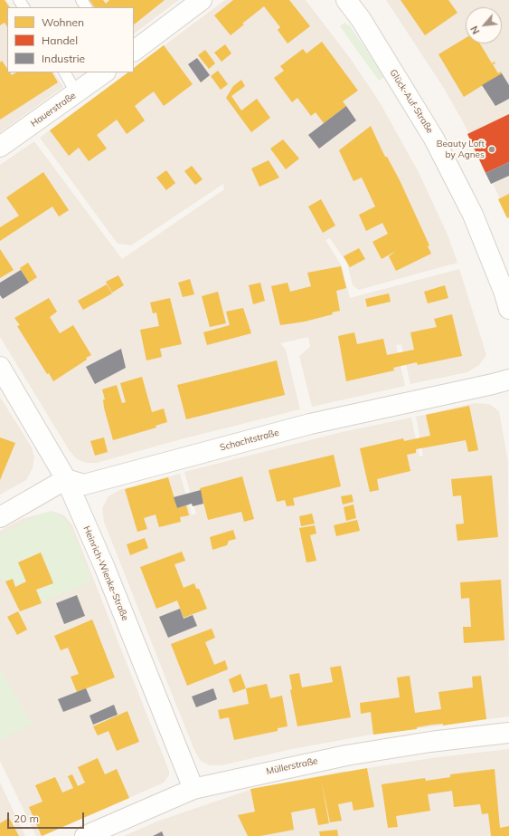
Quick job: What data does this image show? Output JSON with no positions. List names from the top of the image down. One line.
{"streets":{"street":["Glück-Auf-Straße","Hauerstraße","Schachtstraße","Heinrich-Wienke-Straße","Müllerstraße"]},"crossings":[["Schachtstraße","Heinrich-Wienke-Straße"],["Heinrich-Wienke-Straße","Müllerstraße"]],"places":["Beauty Loft by Agnes"],"legend":["Wohnen","Handel","Industrie"],"scale_bar":"20 m","north":"bottom left"}
